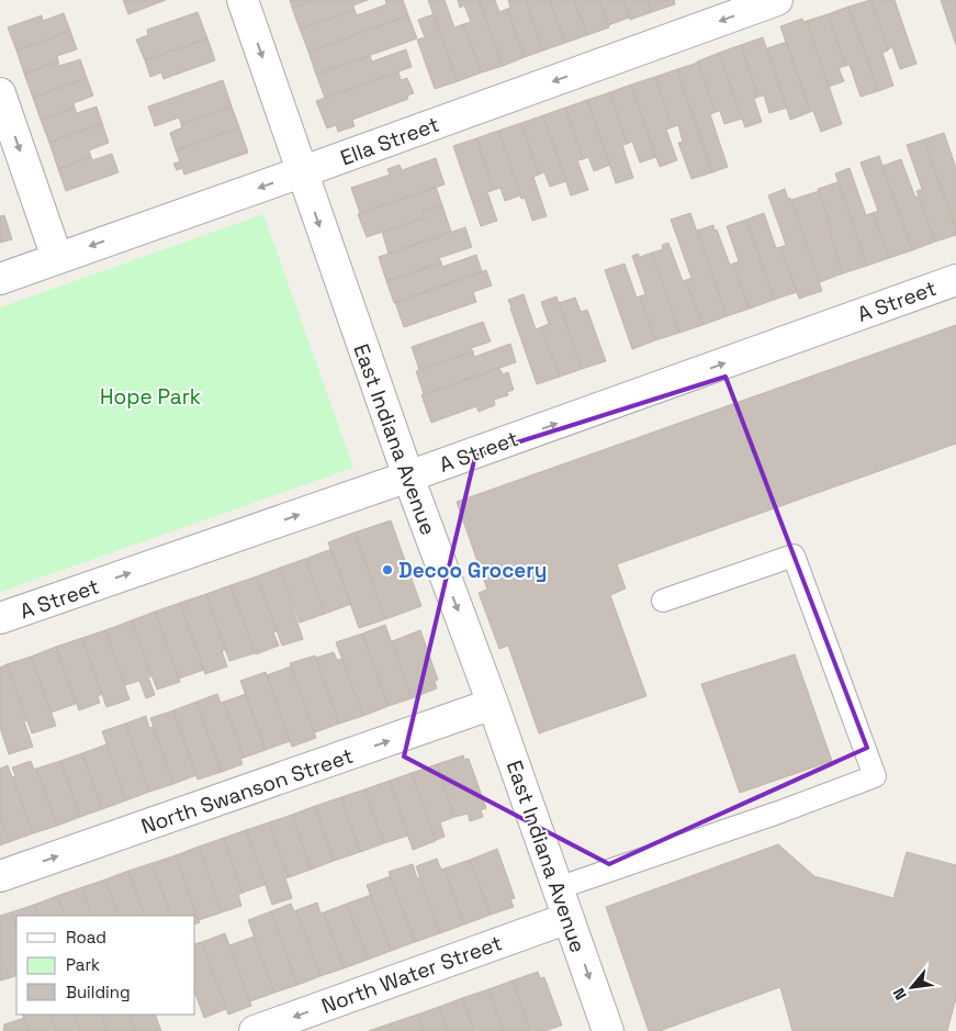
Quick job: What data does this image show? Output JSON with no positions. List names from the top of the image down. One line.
{"streets":{"street":["Ella Street","A Street","East Indiana Avenue","North Swanson Street","North Water Street"]},"crossings":[["Ella Street","East Indiana Avenue"],["A Street","East Indiana Avenue"],["East Indiana Avenue","North Swanson Street"],["East Indiana Avenue","North Water Street"]],"one_way":["Ella Street","A Street","East Indiana Avenue","North Swanson Street","North Water Street"],"parks":["Hope Park"],"places":["Decoo Grocery"],"legend":["Road","Park","Building"],"north":"bottom left"}
